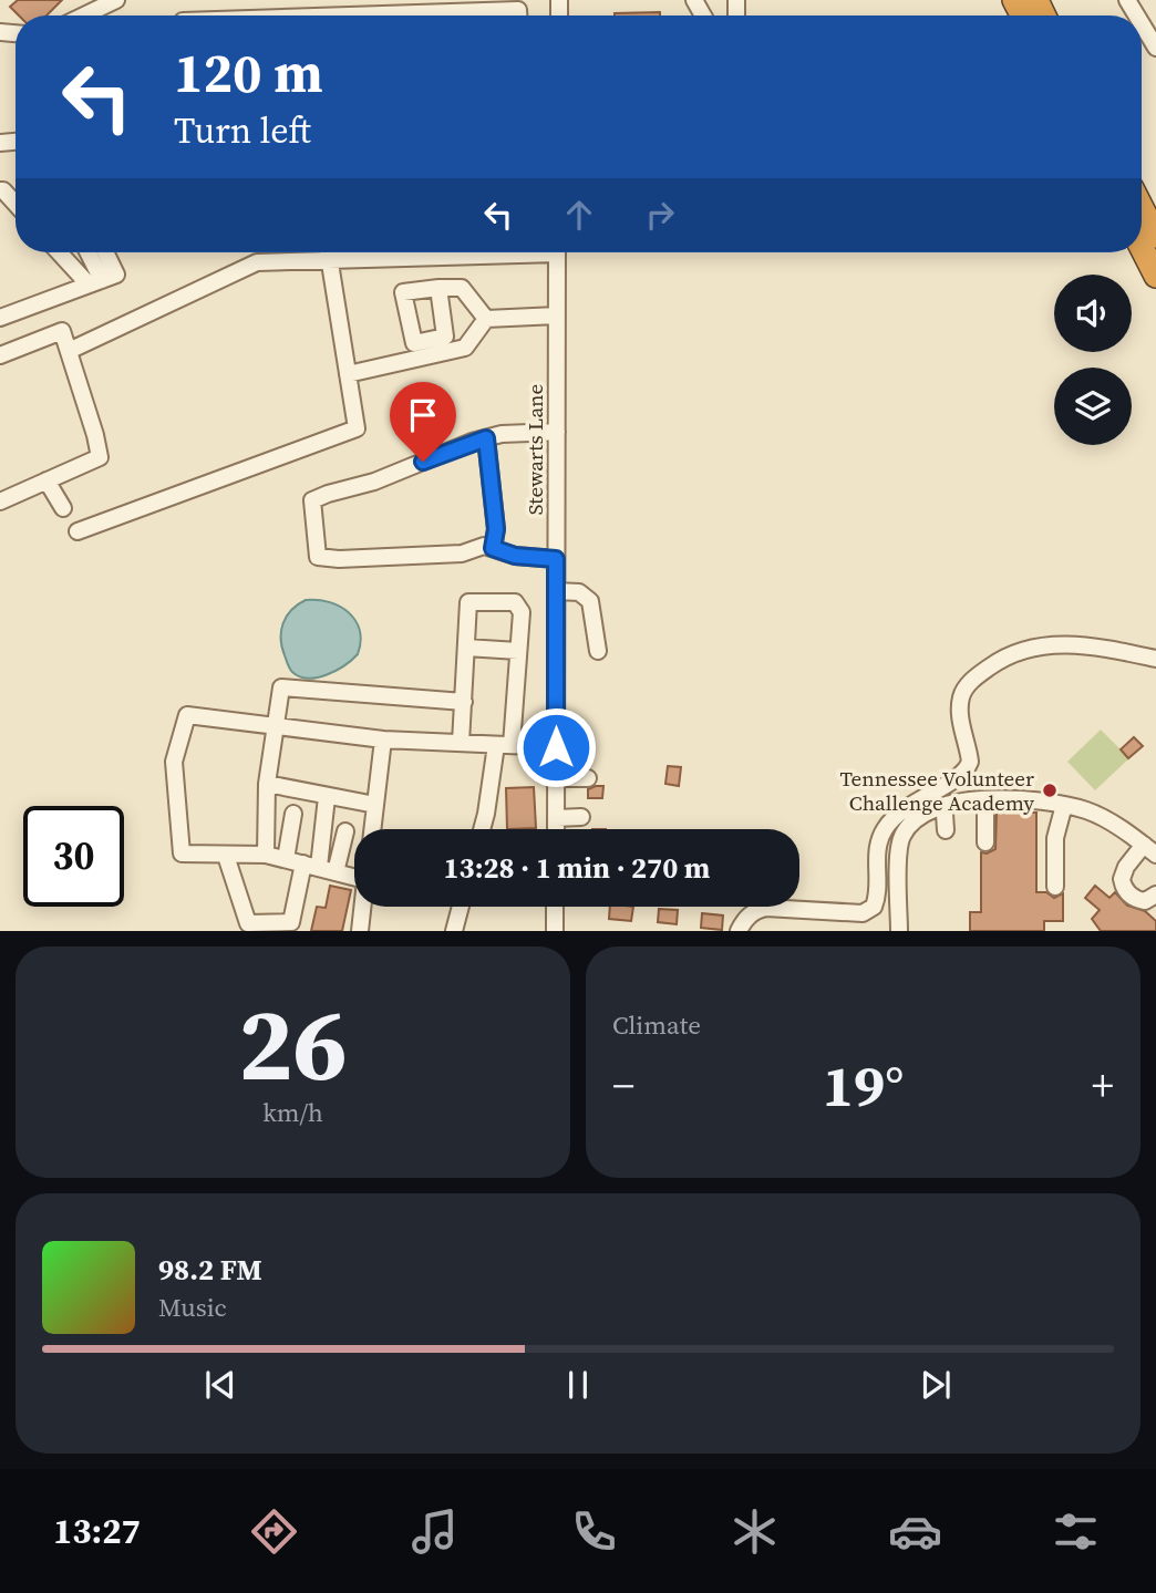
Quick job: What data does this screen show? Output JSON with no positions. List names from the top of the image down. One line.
{"streets":{"street":["Stewarts Lane"]},"places":["Tennessee Volunteer Challenge Academy"],"page":{"turn":["120 m","Turn left"],"limit":"30","trip":"13:28 · 1 min · 270 m","tile":[["26","km/h"],"Climate"],"heat":["−","19°","+"],"song":["98.2 FM","Music"],"tabs":"13:27"}}
